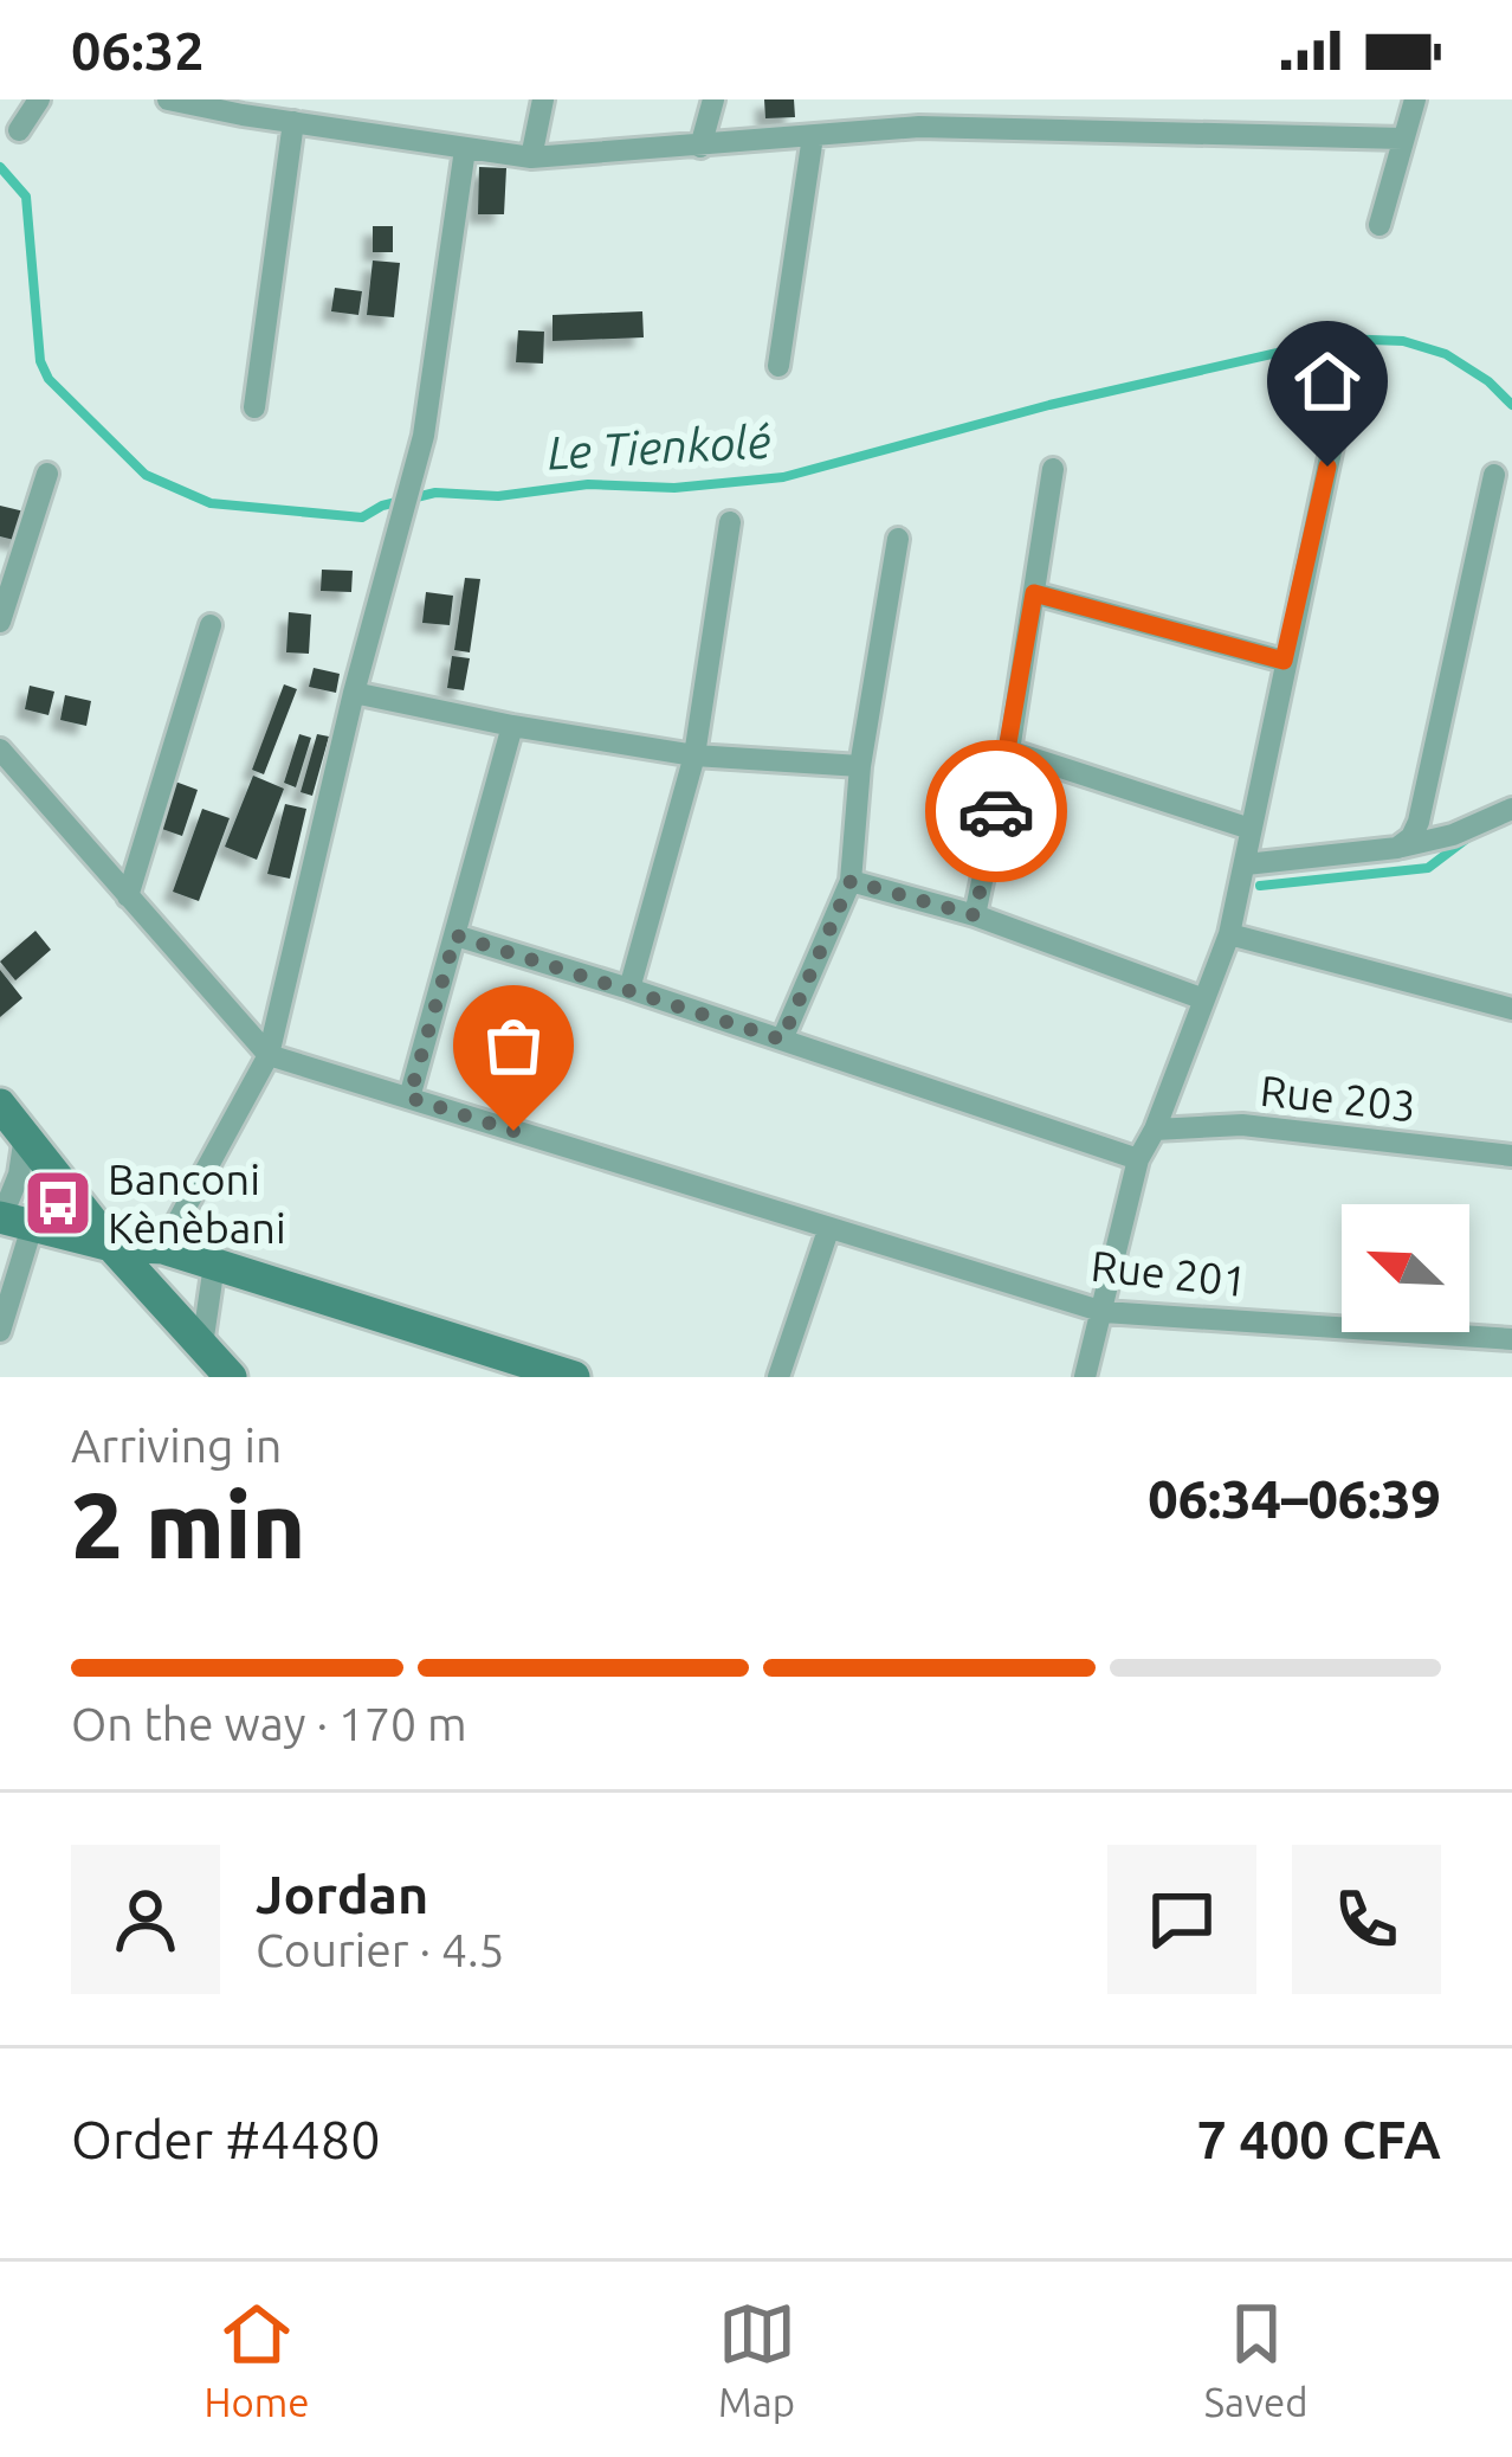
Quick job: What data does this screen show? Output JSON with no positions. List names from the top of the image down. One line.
{"streets":{"street":["Rue 203","Rue 201"]},"water":["Le Tienkolé"],"places":{"bus stop":["Banconi Kènèbani"]},"north":"top left","page":{"status":"06:32","heading":["2 min","Arriving in","06:34–06:39"],"panel":["Jordan","Courier · 4.5","Order #4480","7 400 CFA"],"bar":"On the way · 170 m","tabs":["Home","Map","Saved"]}}
